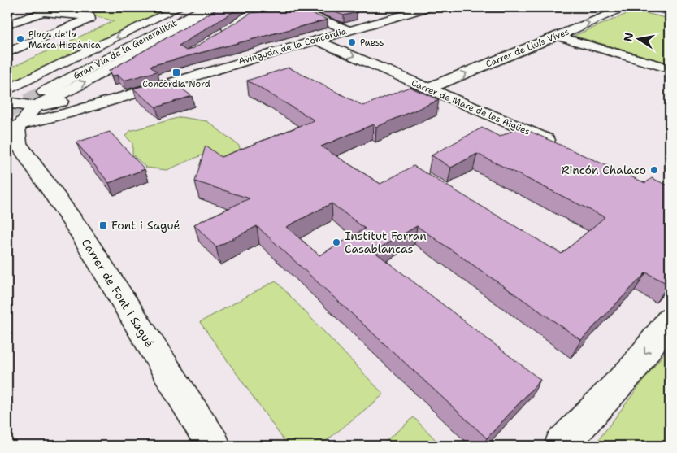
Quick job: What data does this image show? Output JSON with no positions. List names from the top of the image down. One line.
{"streets":{"street":["Avinguda de la Concòrdia","Carrer de Lluís Vives","Gran Via de la Generalitat","Carrer de Mare de les Aigües","Carrer de Font i Sagué"]},"crossings":[["Avinguda de la Concòrdia","Carrer de Mare de les Aigües"],["Avinguda de la Concòrdia","Carrer de Font i Sagué"],["Carrer de Lluís Vives","Carrer de Mare de les Aigües"]],"one_way":["Carrer de Lluís Vives","Carrer de Mare de les Aigües"],"places":{"other":["Plaça de la Marca Hispànica","Paess","Rincón Chalaco","Institut Ferran Casablancas"],"transit":["Concòrdia Nord","Font i Sagué"]},"north":"left"}
